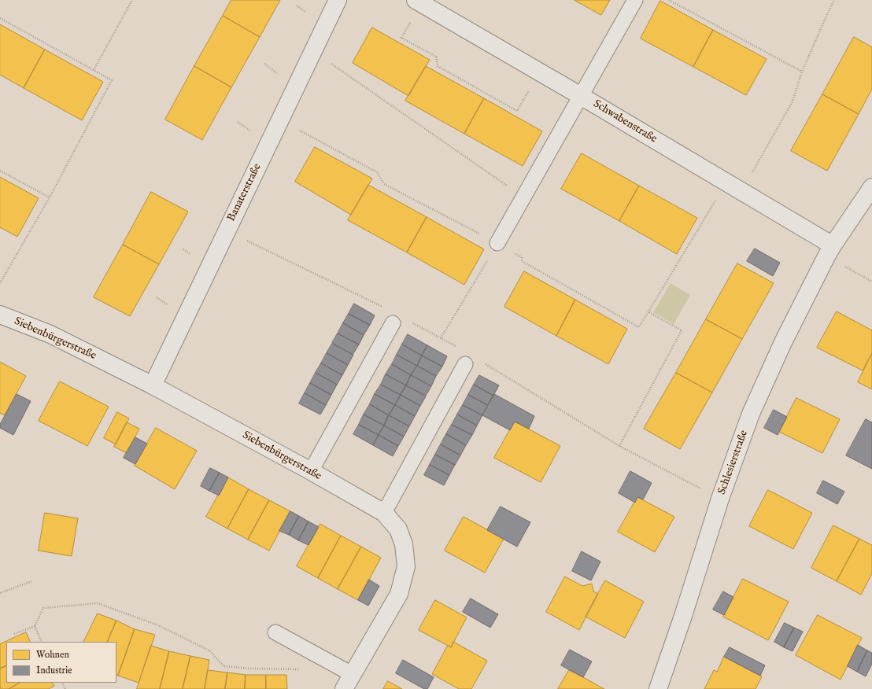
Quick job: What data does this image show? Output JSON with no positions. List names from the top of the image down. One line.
{"streets":{"street":["Schwabenstraße","Banaterstraße","Siebenbürgerstraße","Schlesierstraße"]},"crossings":[["Schwabenstraße","Schlesierstraße"],["Banaterstraße","Siebenbürgerstraße"]],"legend":["Wohnen","Industrie"]}
